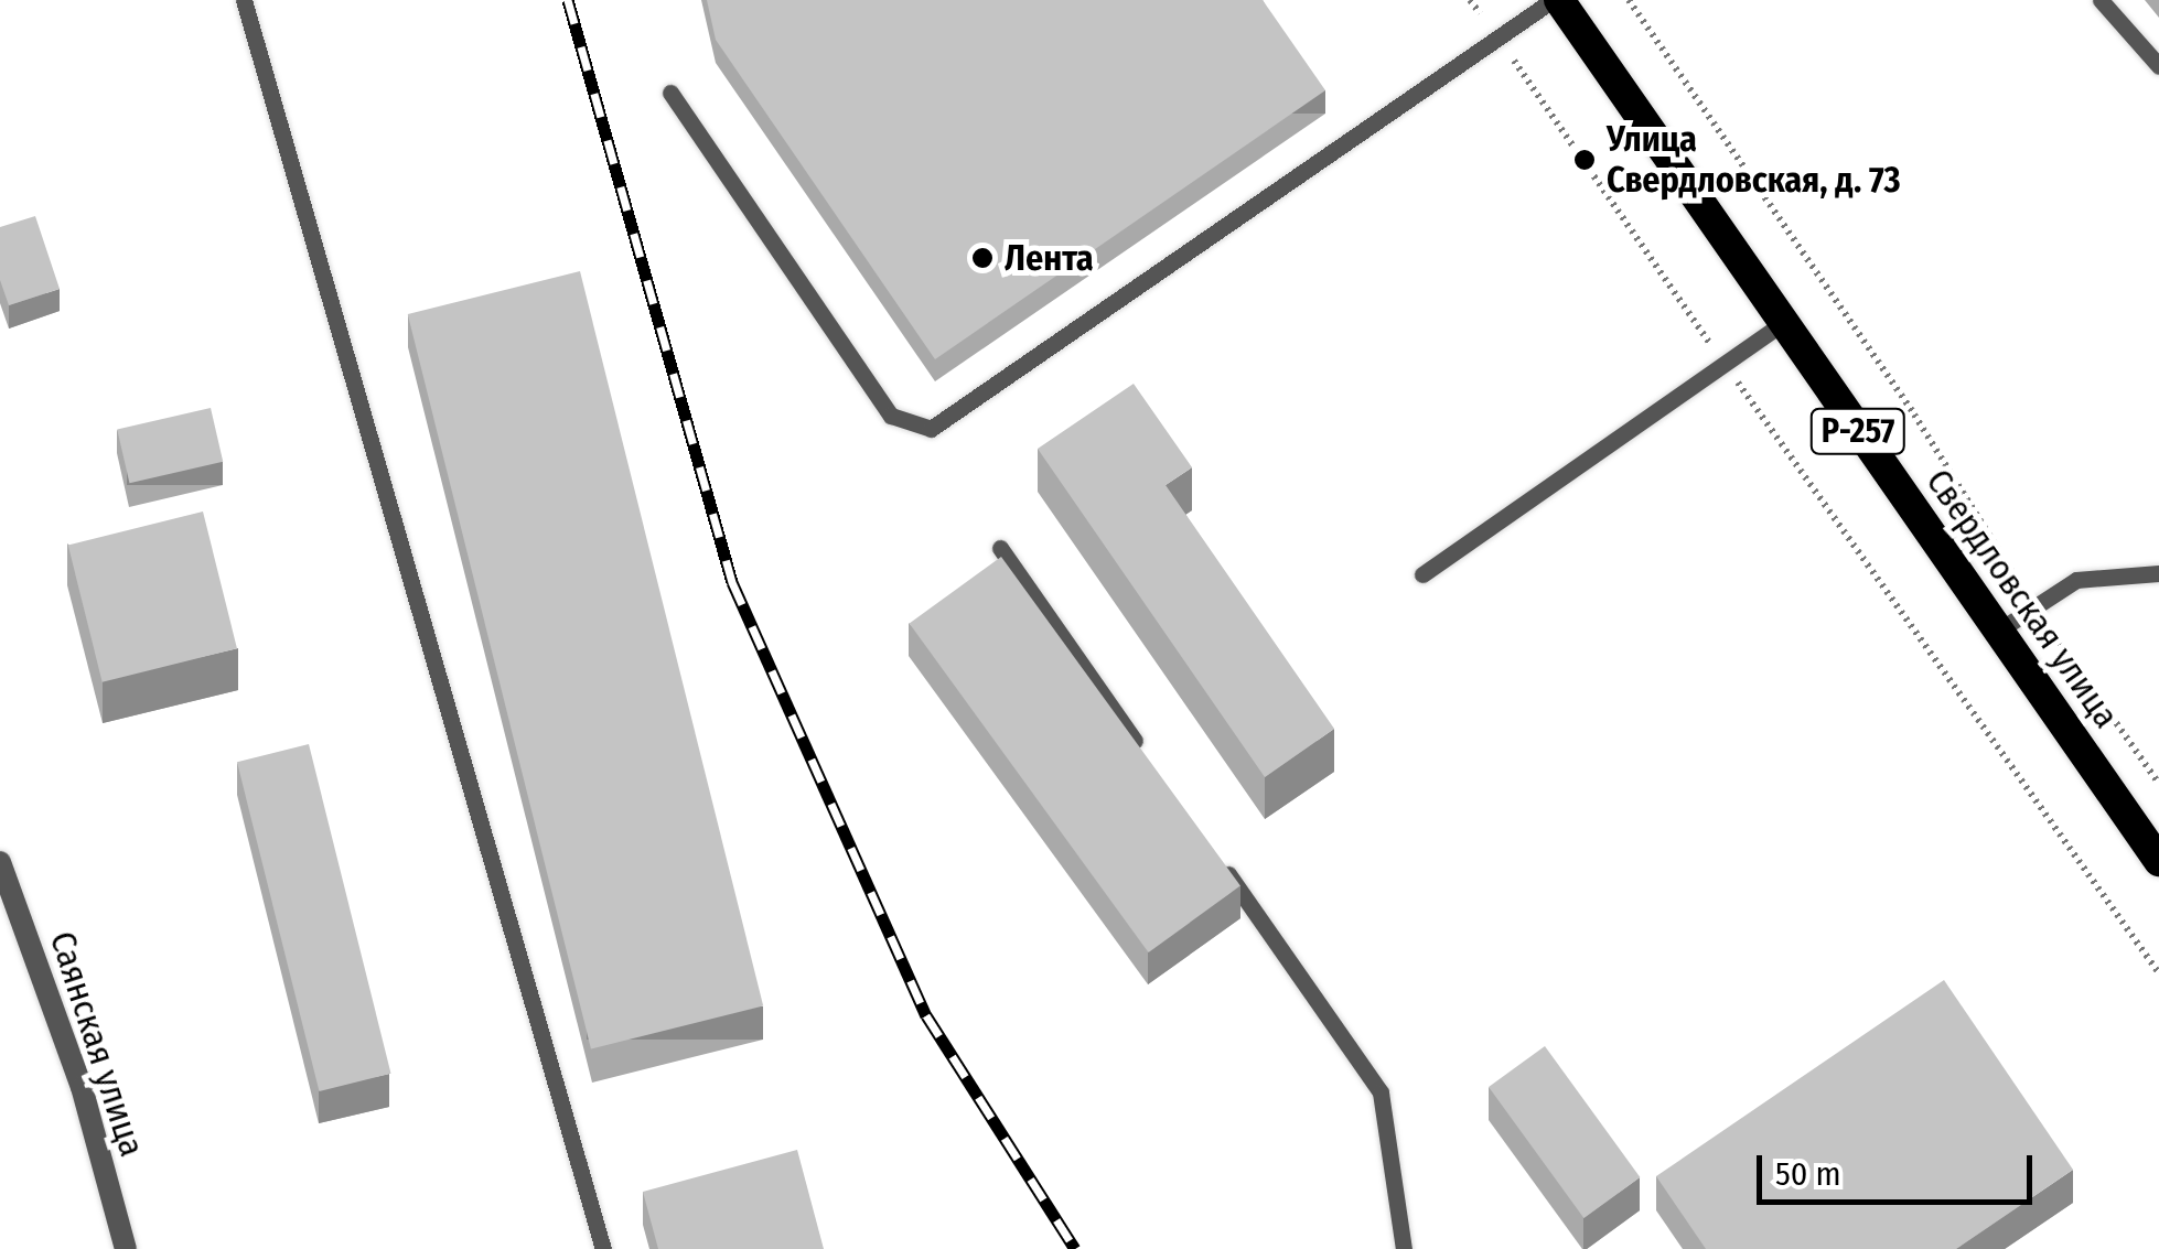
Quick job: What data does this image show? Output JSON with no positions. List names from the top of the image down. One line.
{"streets":{"highway":["Р-257","Свердловская улица"],"street":["Саянская улица"]},"places":["Улица Свердловская, д. 73","Лента"],"scale_bar":"50 m"}
